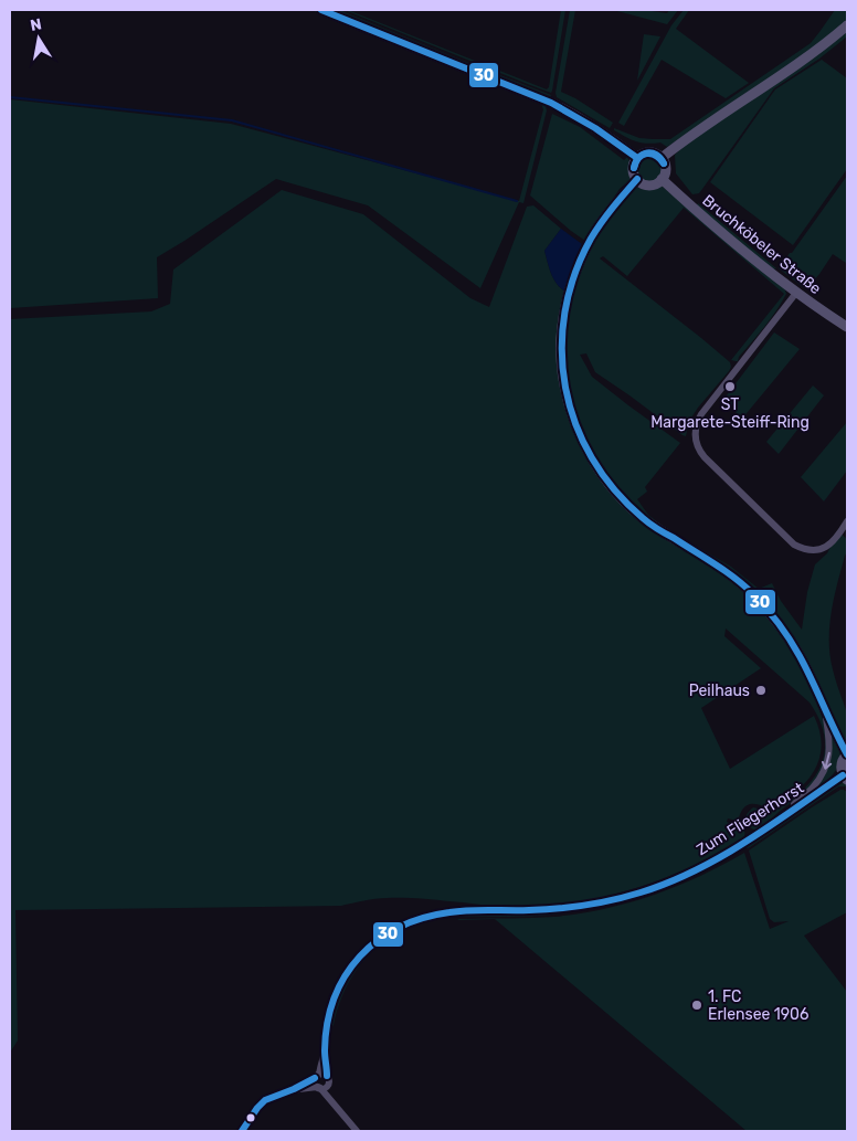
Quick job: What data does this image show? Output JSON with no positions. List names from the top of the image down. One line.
{"streets":{"main road":["Bruchköbeler Straße"],"street":["Zum Fliegerhorst"]},"places":["ST Margarete-Steiff-Ring","Peilhaus","1. FC Erlensee 1906"],"lines":["transit line 30"],"north":"top"}
